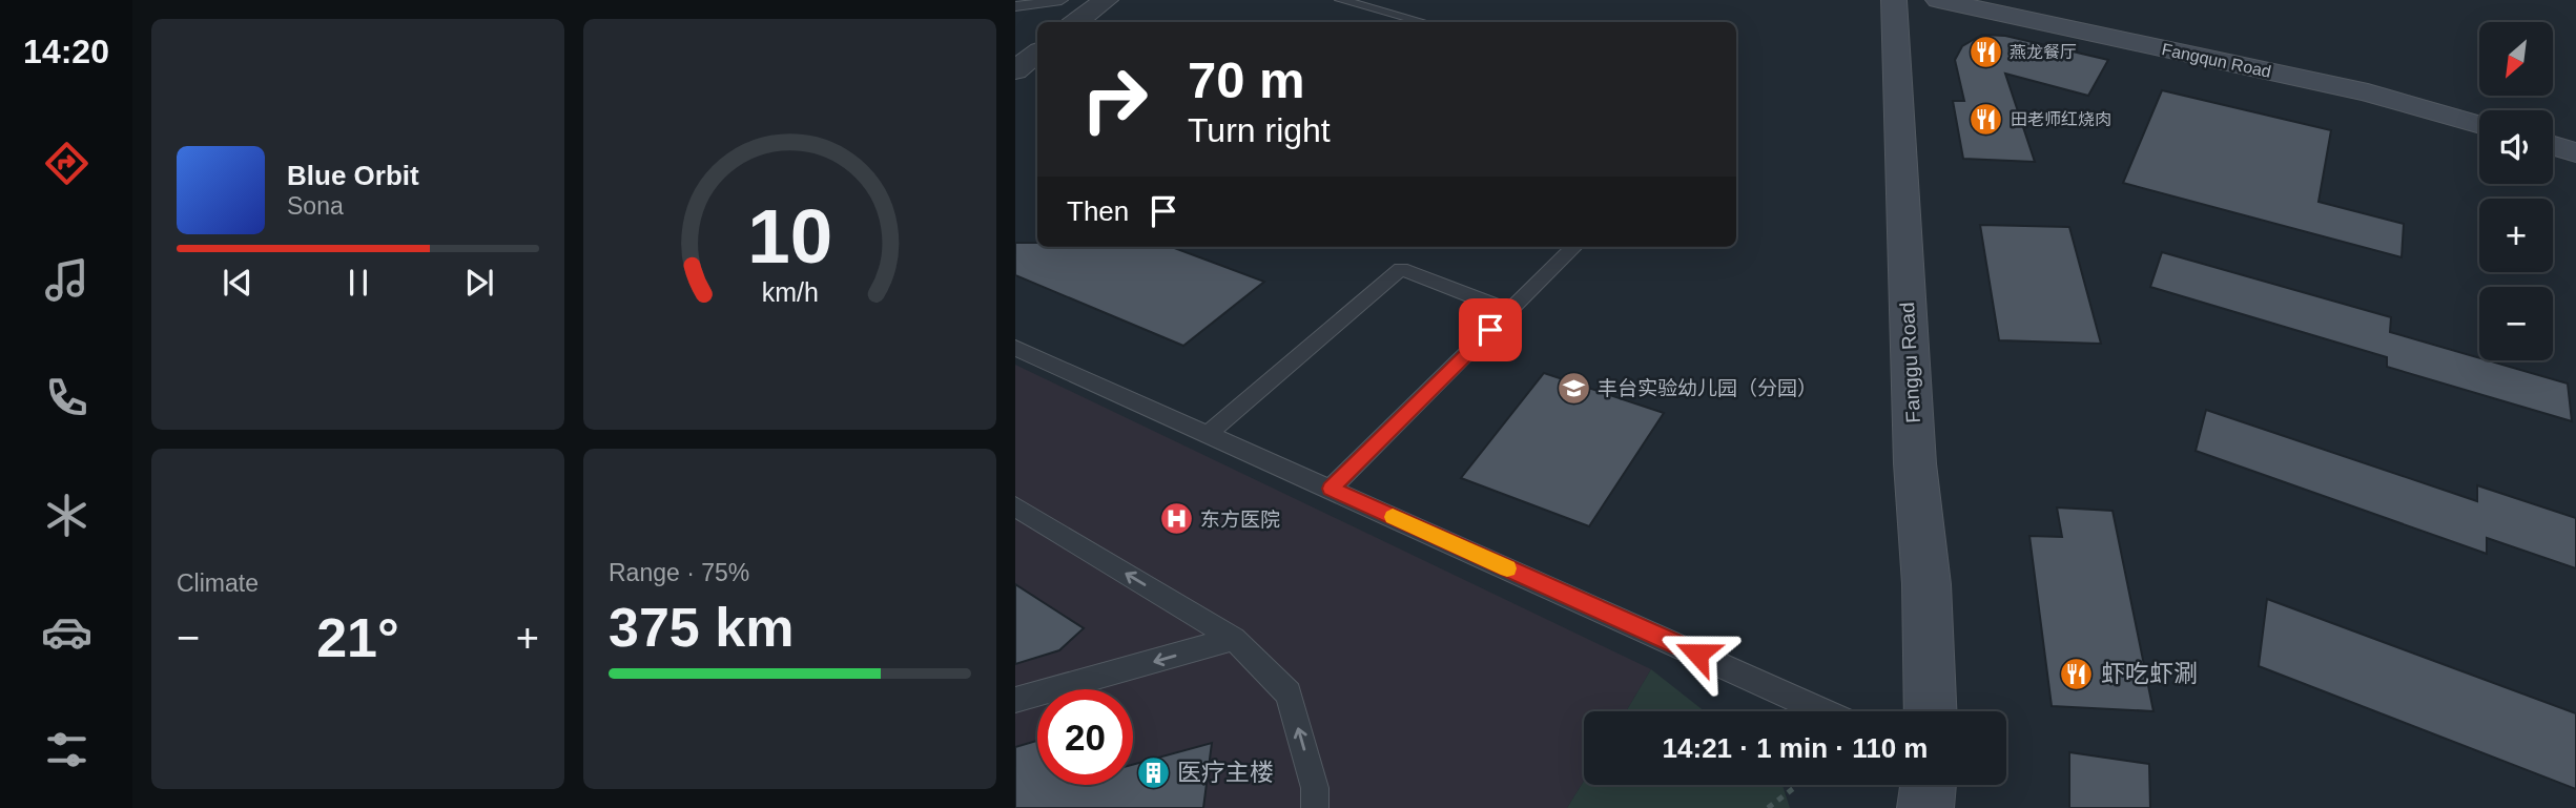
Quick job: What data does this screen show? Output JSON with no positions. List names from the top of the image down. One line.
{"streets":{"street":["Fangqun Road","Fanggu Road"]},"places":{"restaurant":["燕龙餐厅","田老师红烧肉","虾吃虾涮"],"school or university":["丰台实验幼儿园（分园）"],"hospital":["东方医院"],"building":["医疗主楼"]},"north":"bottom left","page":{"tabs":"14:20","map_buttons":["+","−"],"turn":["70 m","Turn right"],"song":["Blue Orbit","Sona"],"then":"Then","tile":["Climate",["Range · 75%","375 km"]],"heat":["−","21°","+"],"limit":"20","trip":"14:21 · 1 min · 110 m","gauge":["10","km/h"]}}
